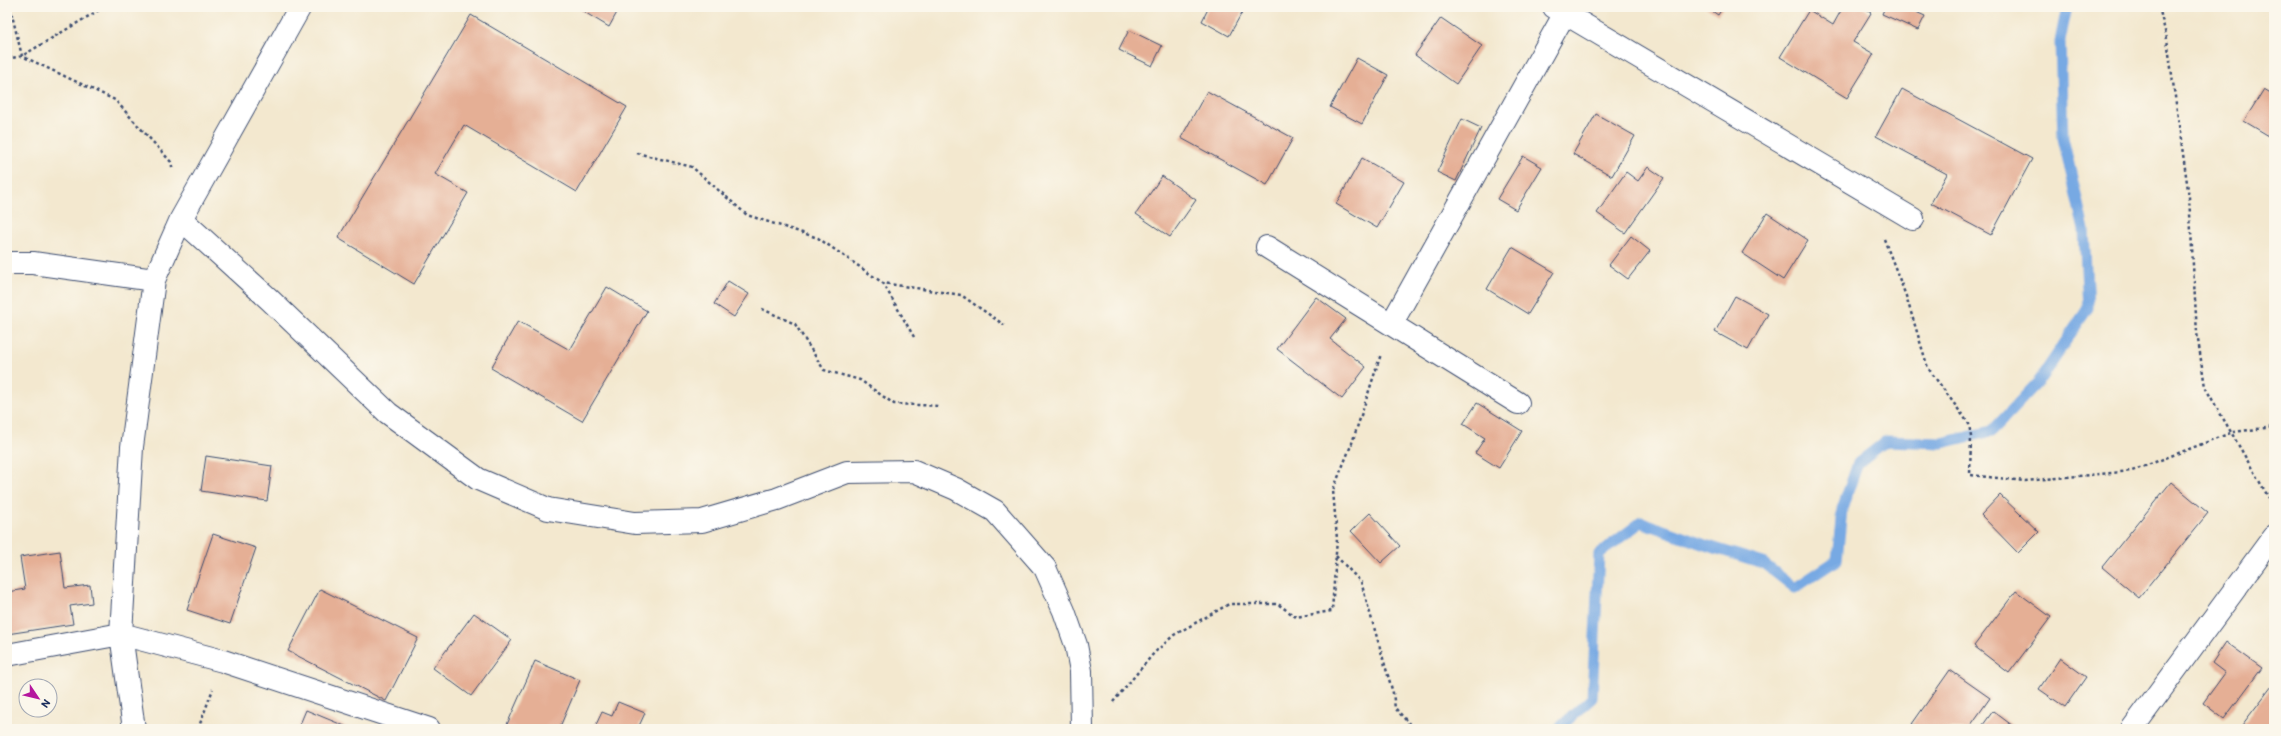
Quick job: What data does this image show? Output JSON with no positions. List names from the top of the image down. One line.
{"north":"bottom right"}
